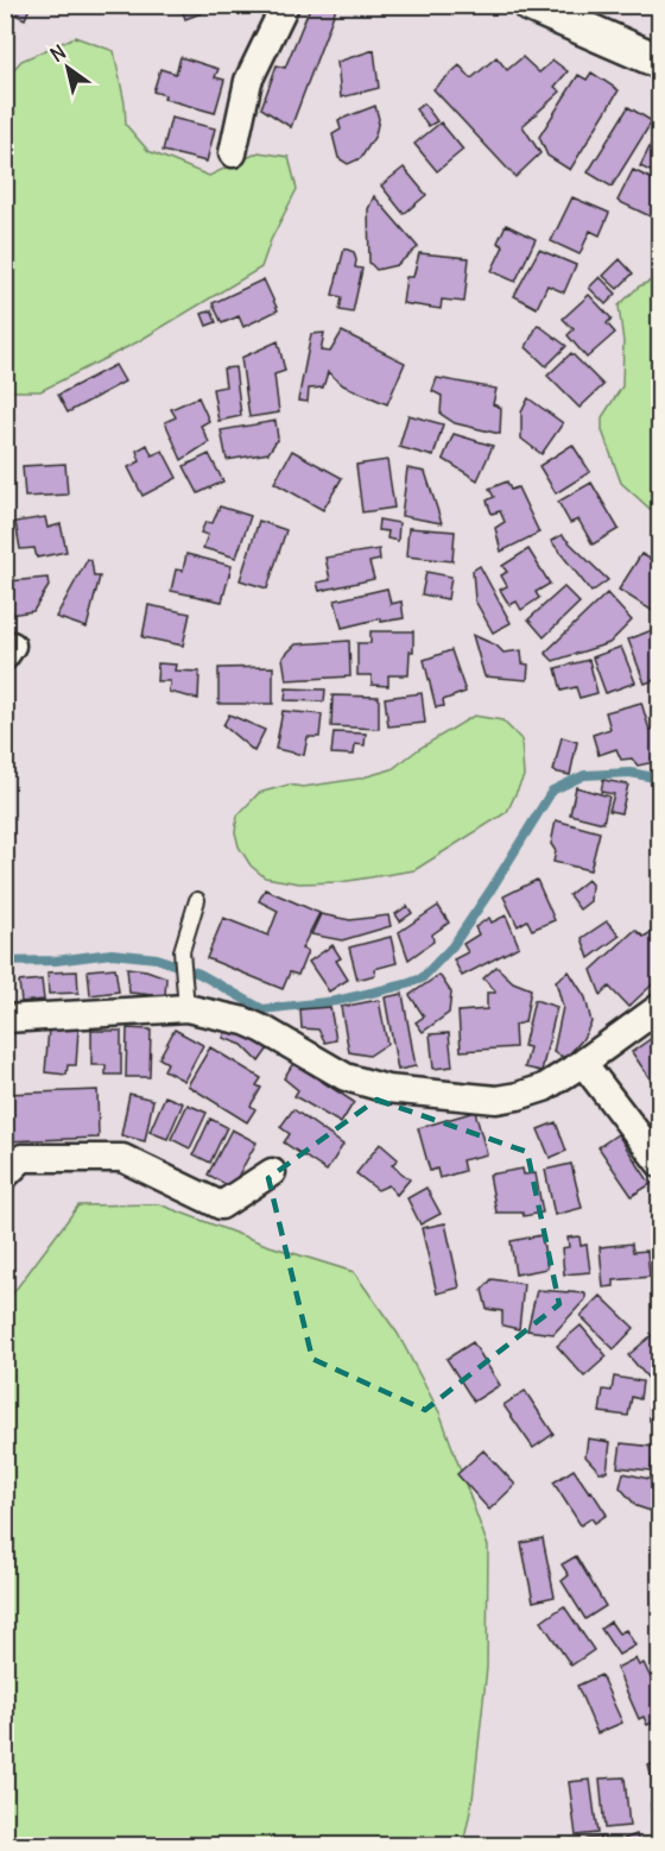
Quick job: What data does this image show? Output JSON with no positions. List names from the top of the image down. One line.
{"north":"top left"}
